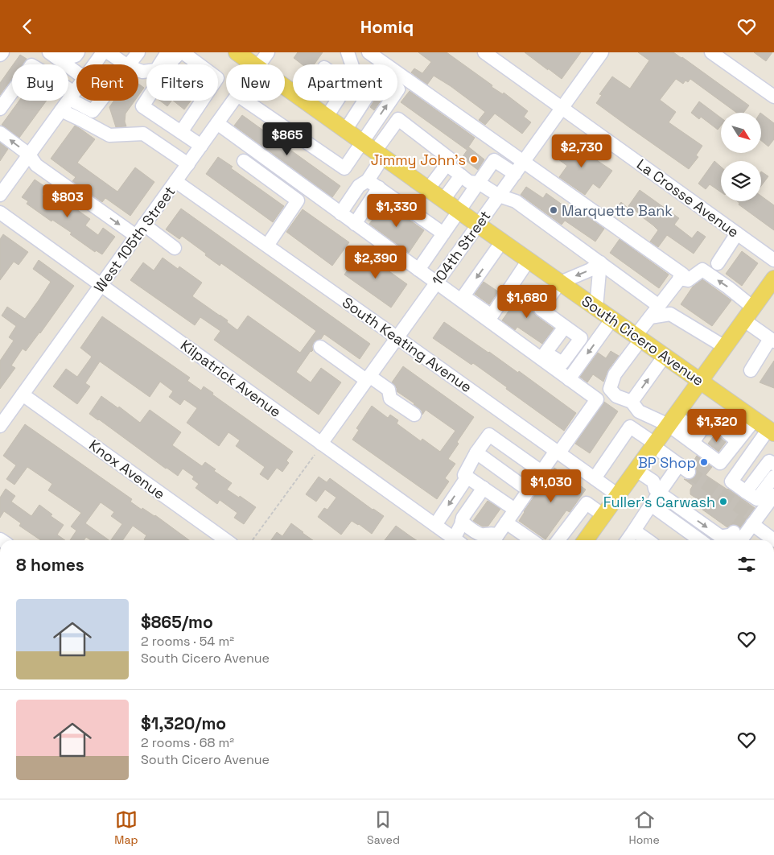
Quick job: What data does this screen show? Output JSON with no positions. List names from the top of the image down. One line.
{"streets":{"main road":["South Cicero Avenue"],"street":["La Crosse Avenue","West 105th Street","104th Street","South Keating Avenue","Kilpatrick Avenue","Knox Avenue"]},"crossings":[["La Crosse Avenue","104th Street"],["West 105th Street","South Keating Avenue"],["West 105th Street","Kilpatrick Avenue"],["West 105th Street","Knox Avenue"],["104th Street","South Cicero Avenue"],["104th Street","South Keating Avenue"],["104th Street","Kilpatrick Avenue"]],"places":["Jimmy John's","Marquette Bank","BP Shop","Fuller's Carwash"],"north":"bottom right","page":{"header":"Homiq","chip":["Buy","Rent","Filters","New","Apartment"],"price":["$865","$2,730","$803","$1,330","$2,390","$1,680","$1,320","$1,030"],"heading":"8 homes","list":[{"name":"$865/mo","note":"2 rooms · 54 m² · South Cicero Avenue"},{"name":"$1,320/mo","note":"2 rooms · 68 m² · South Cicero Avenue"}],"tabs":["Map","Saved","Home"]}}
